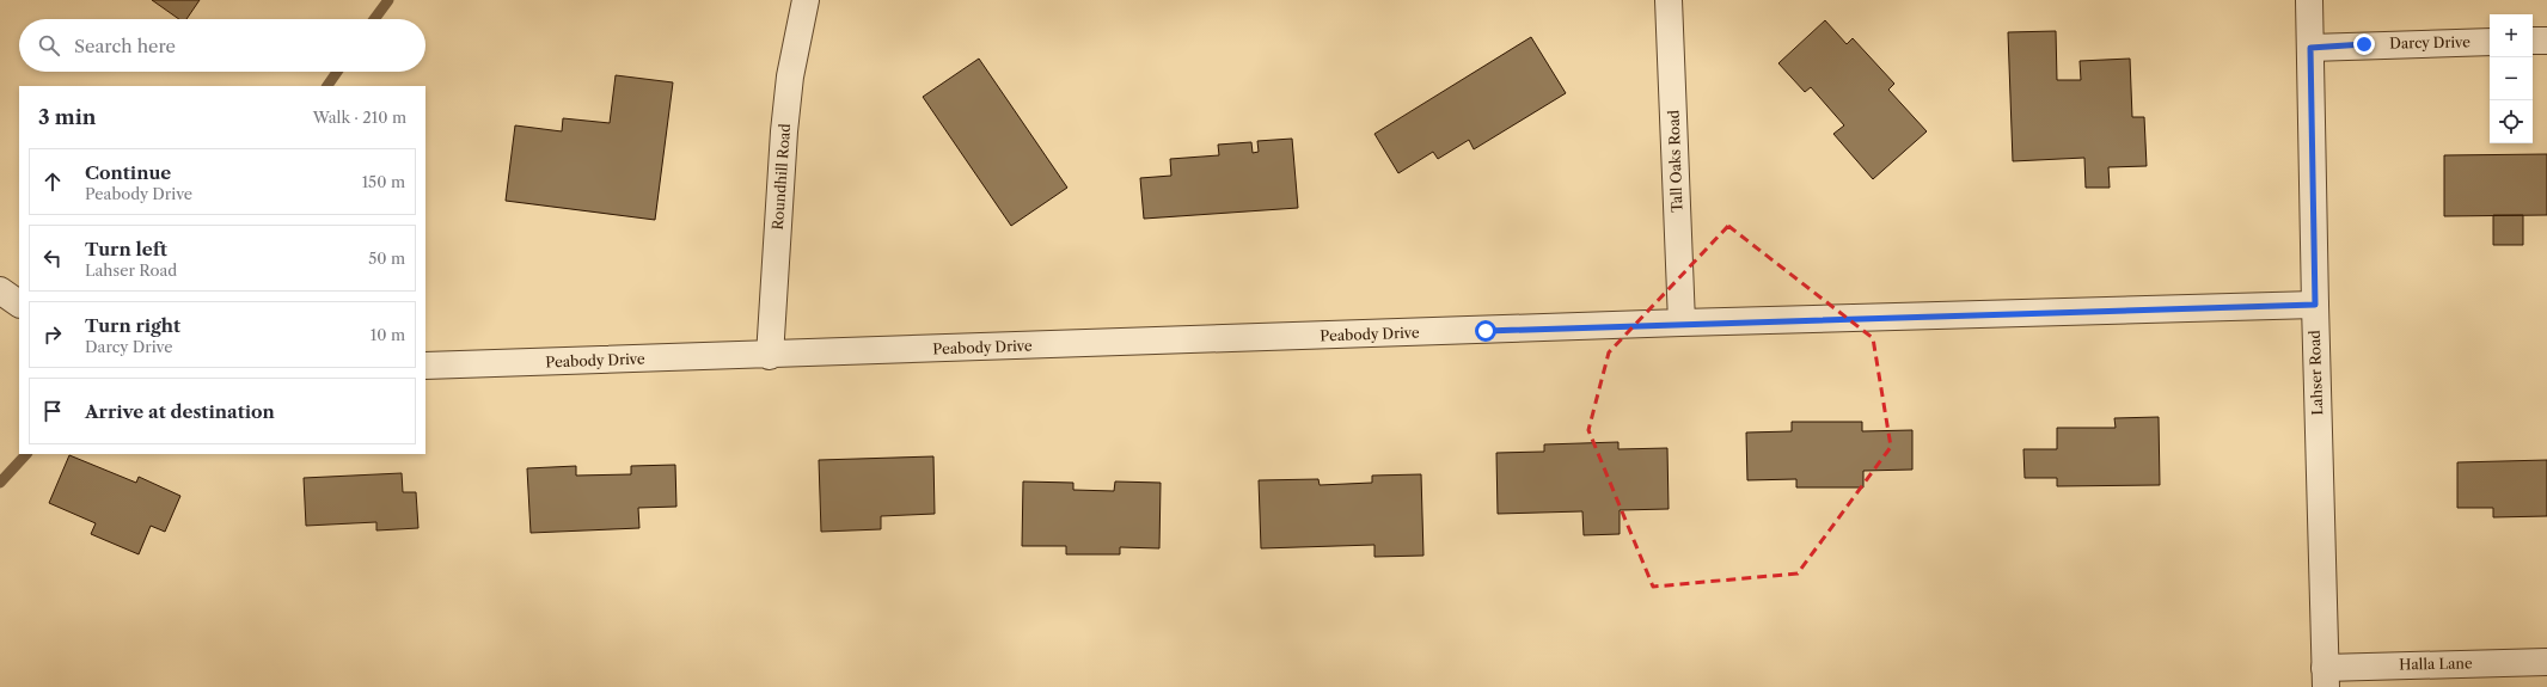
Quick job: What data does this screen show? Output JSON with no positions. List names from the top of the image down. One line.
{"streets":{"street":["Darcy Drive","Tall Oaks Road","Roundhill Road","Peabody Drive","Lahser Road","Halla Lane"]},"crossings":[["Darcy Drive","Lahser Road"],["Tall Oaks Road","Peabody Drive"],["Roundhill Road","Peabody Drive"],["Peabody Drive","Lahser Road"],["Lahser Road","Halla Lane"]],"page":{"map_buttons":["+","−"],"search":"Search here","heading":["3 min","Walk · 210 m"],"list":[["Continue","Peabody Drive","150 m"],["Turn left","Lahser Road","50 m"],["Turn right","Darcy Drive","10 m"],"Arrive at destination"]}}
